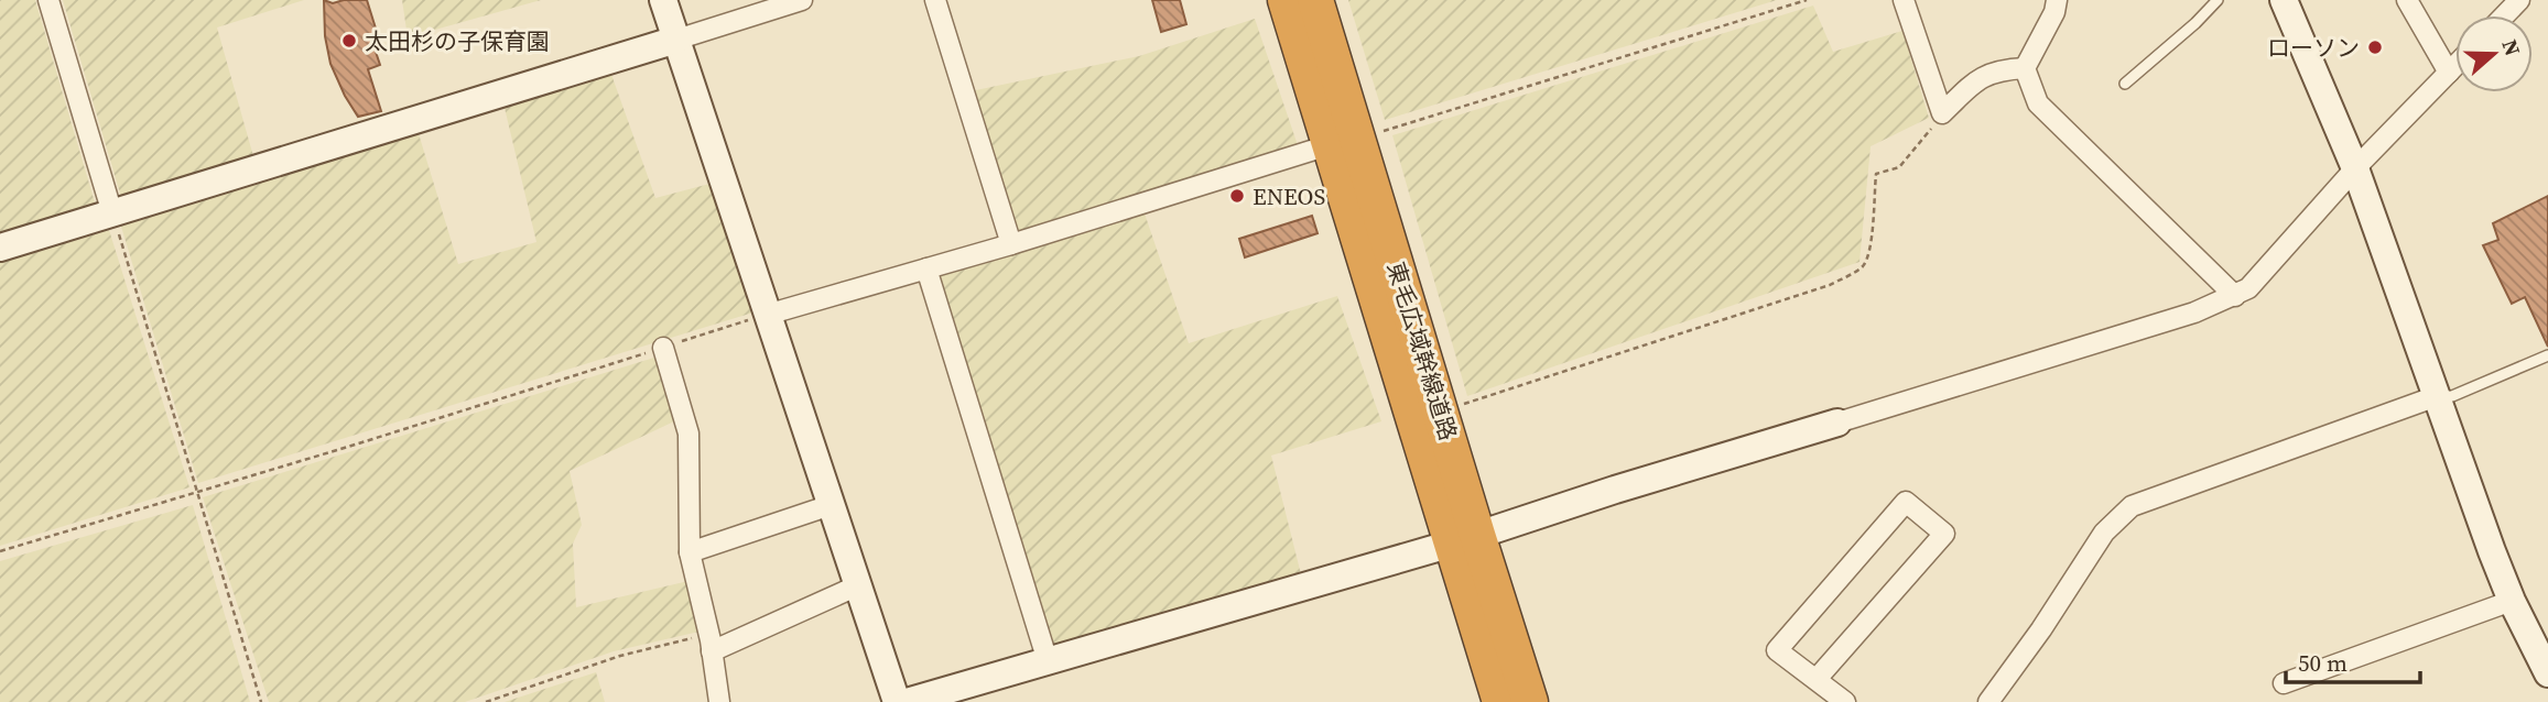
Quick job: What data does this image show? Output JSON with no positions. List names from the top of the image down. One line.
{"streets":{"highway":["東毛広域幹線道路"]},"places":["太田杉の子保育園","ローソン","ENEOS"],"scale_bar":"50 m","north":"right"}
